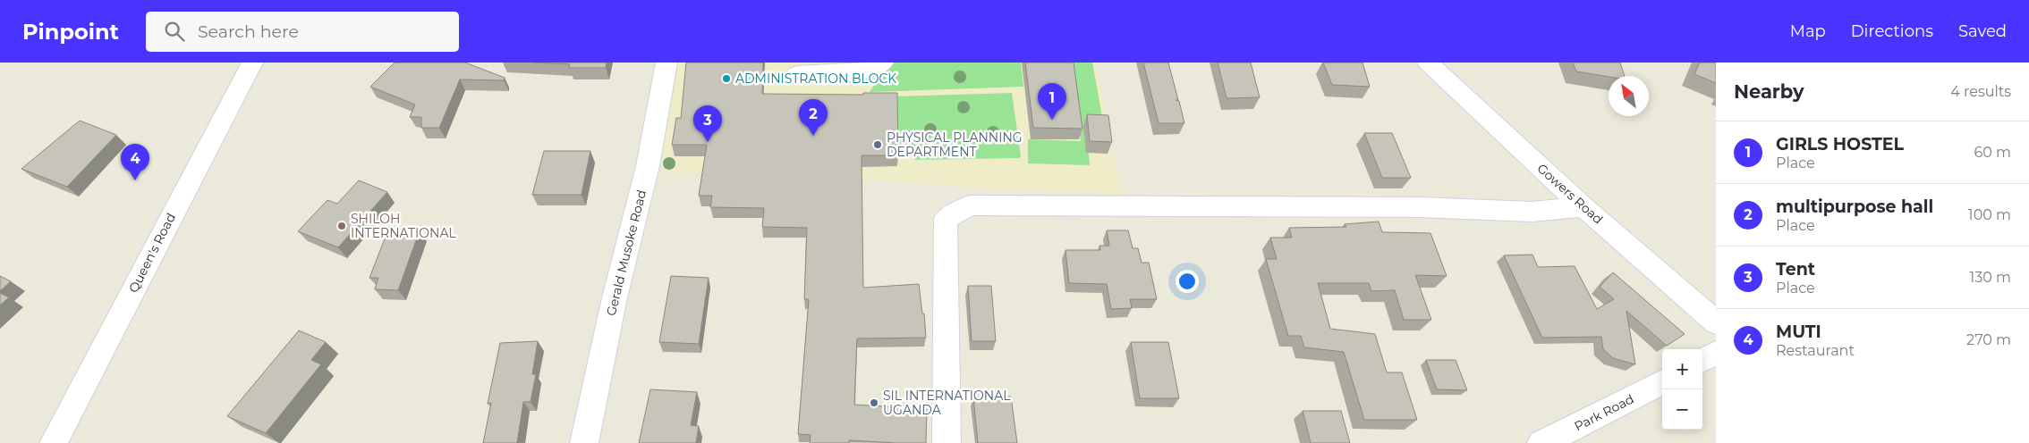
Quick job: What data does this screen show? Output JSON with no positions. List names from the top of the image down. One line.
{"streets":{"street":["Gowers Road","Queen's Road","Gerald Musoke Road","Park Road"]},"places":["ADMINISTRATION BLOCK","PHYSICAL PLANNING DEPARTMENT","SHILOH INTERNATIONAL","SIL INTERNATIONAL UGANDA"],"north":"top left","page":{"header":"Pinpoint","search":"Search here","nav":["Map","Directions","Saved"],"heading":["Nearby","4 results"],"pins":["1","2","3","4"],"list":[{"mark":"1","name":"GIRLS HOSTEL","note":"Place","value":"60 m"},{"mark":"2","name":"multipurpose hall","note":"Place","value":"100 m"},{"mark":"3","name":"Tent","note":"Place","value":"130 m"},{"mark":"4","name":"MUTI","note":"Restaurant","value":"270 m"}],"map_buttons":["+","−"]}}
